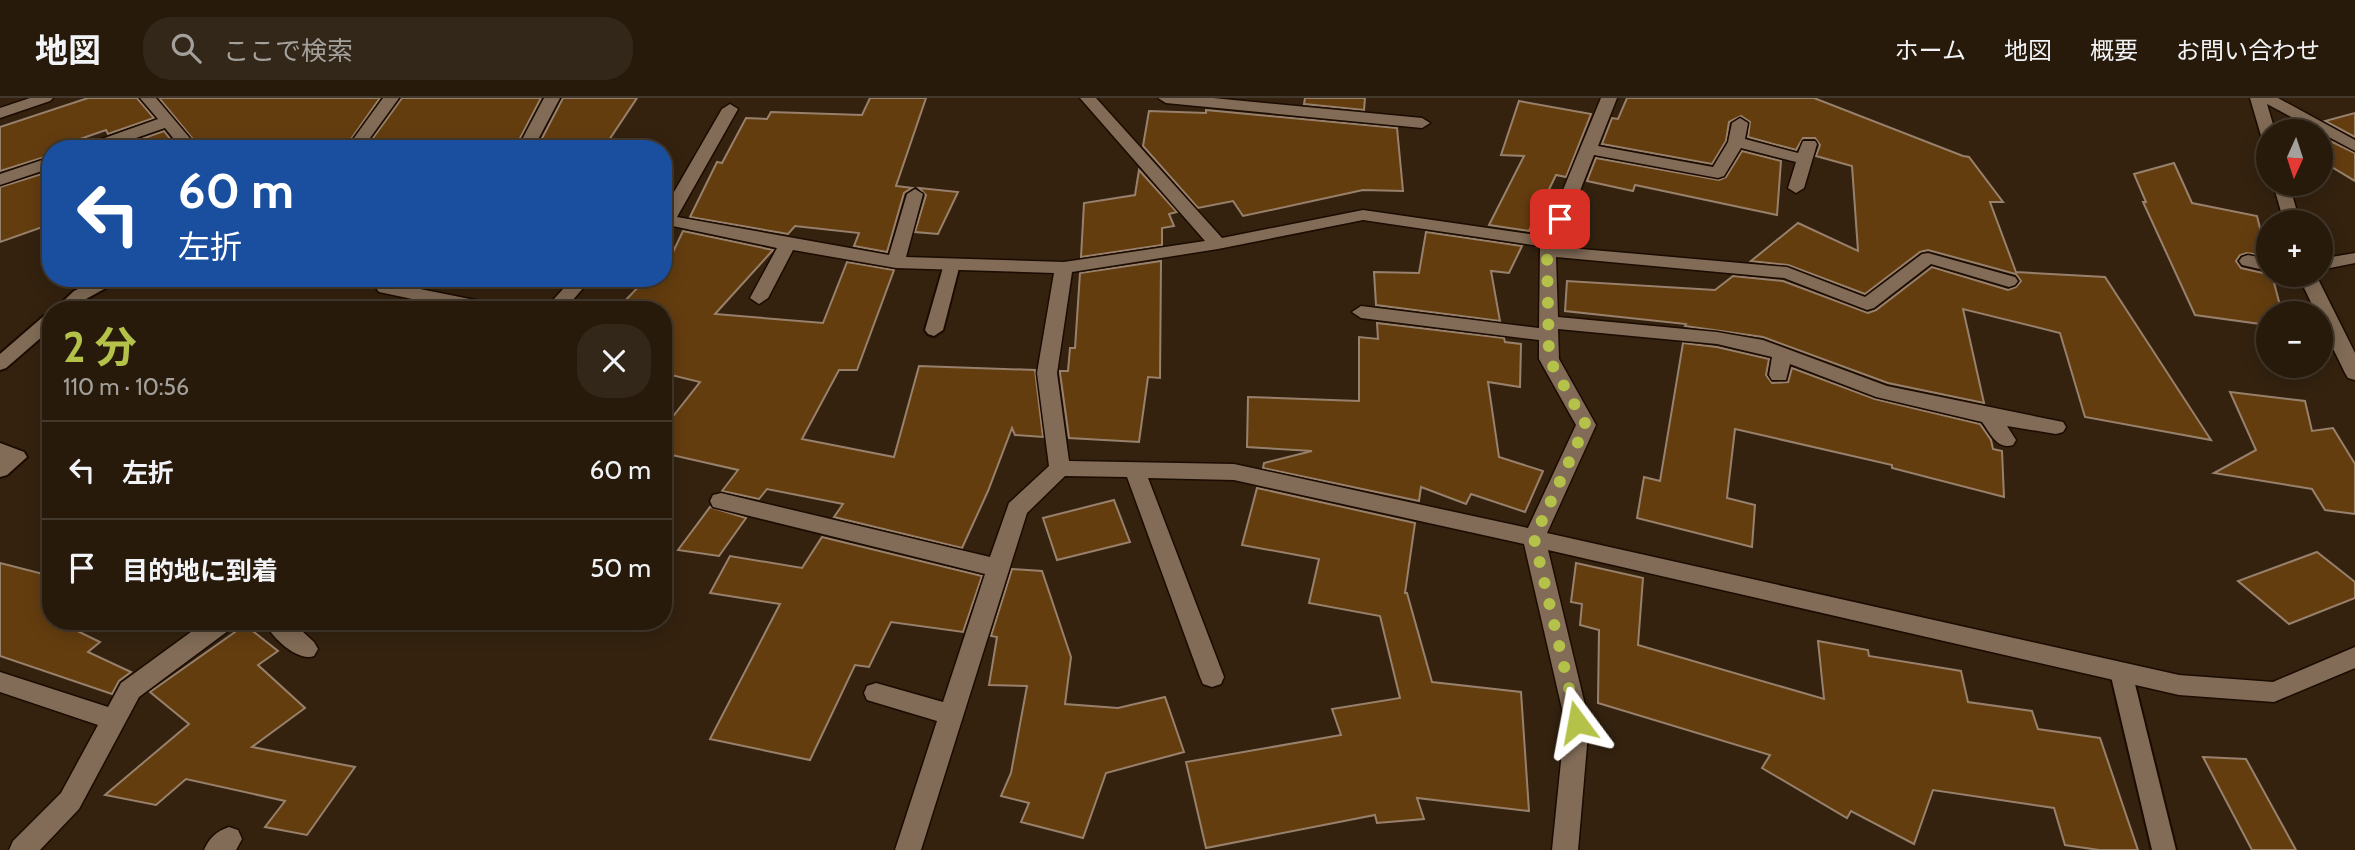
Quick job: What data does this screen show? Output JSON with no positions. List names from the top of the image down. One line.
{"north":"bottom","page":{"header":"地図","search":"ここで検索","nav":["ホーム","地図","概要","お問い合わせ"],"map_buttons":["+","−"],"turn":["60 m","左折"],"heading":["2 分","110 m · 10:56"],"list":[{"name":"左折","value":"60 m"},{"name":"目的地に到着","value":"50 m"}]}}
